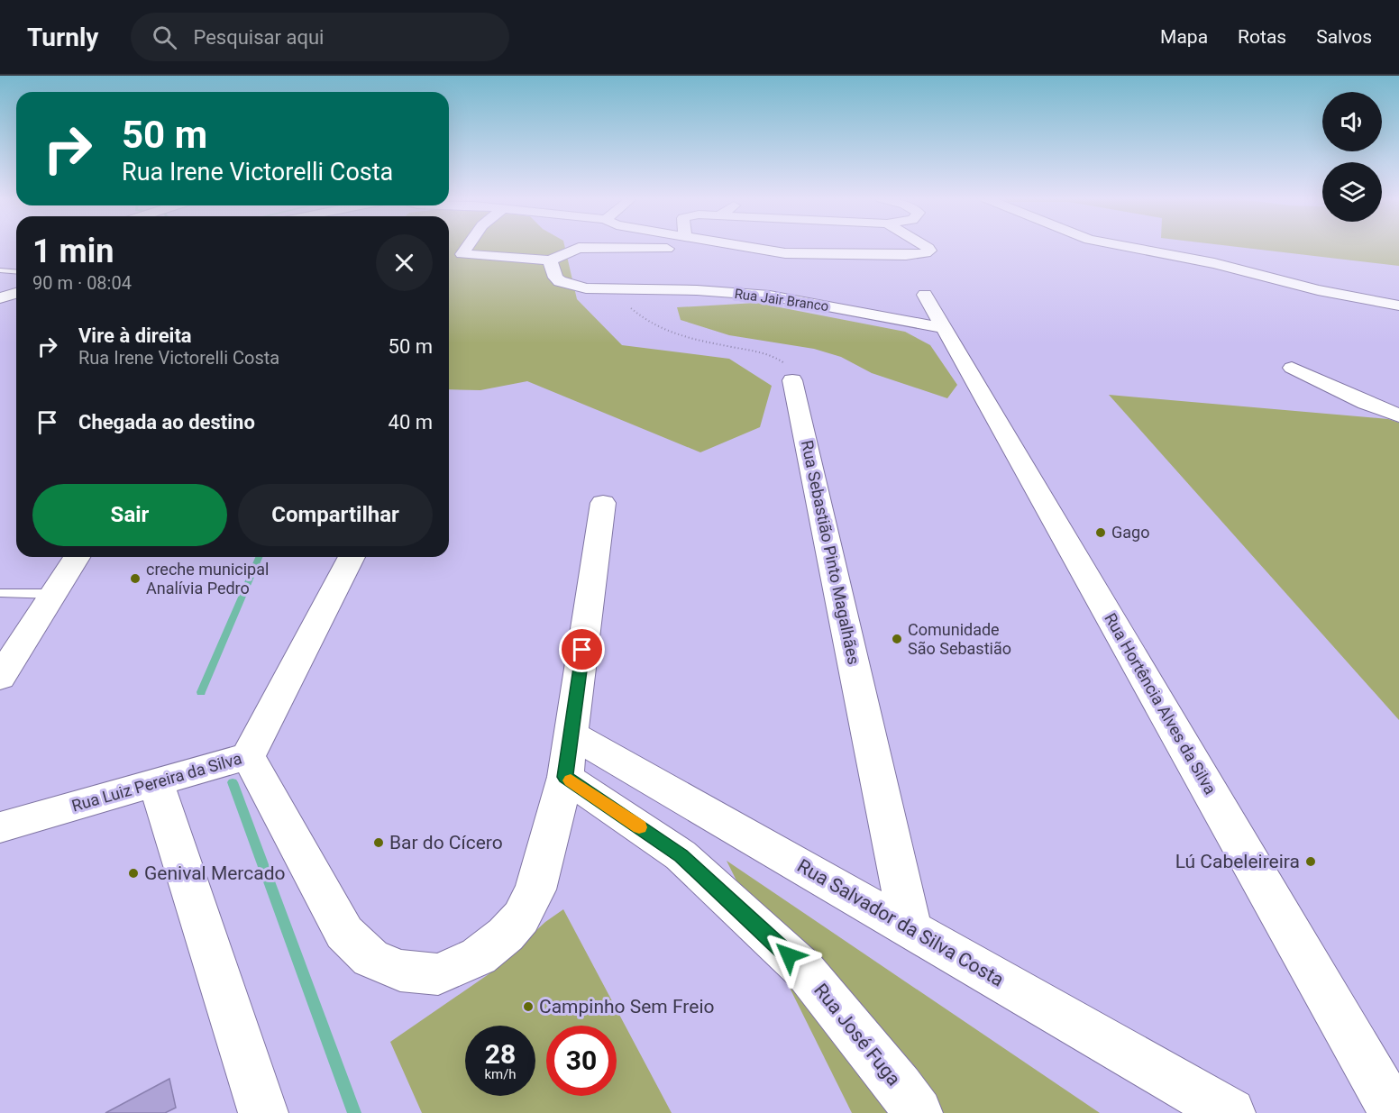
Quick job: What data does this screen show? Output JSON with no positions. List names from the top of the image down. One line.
{"streets":{"street":["Rua Jair Branco","Rua Sebastião Pinto Magalhães","Rua Hortência Alves da Silva","Rua Luiz Pereira da Silva","Rua Salvador da Silva Costa","Rua José Fuga"]},"crossings":[["Rua Jair Branco","Rua Hortência Alves da Silva"],["Rua Sebastião Pinto Magalhães","Rua Salvador da Silva Costa"]],"places":["Gago","creche municipal Analívia Pedro","Comunidade São Sebastião","Bar do Cícero","Lú Cabeleireira","Genival Mercado","Campinho Sem Freio"],"page":{"header":"Turnly","search":"Pesquisar aqui","nav":["Mapa","Rotas","Salvos"],"turn":["50 m","Rua Irene Victorelli Costa"],"heading":["1 min","90 m · 08:04"],"list":[{"name":"Vire à direita","note":"Rua Irene Victorelli Costa","value":"50 m"},{"name":"Chegada ao destino","value":"40 m"}],"buttons":["Sair","Compartilhar"],"speed":"28 km/h","limit":"30"}}
